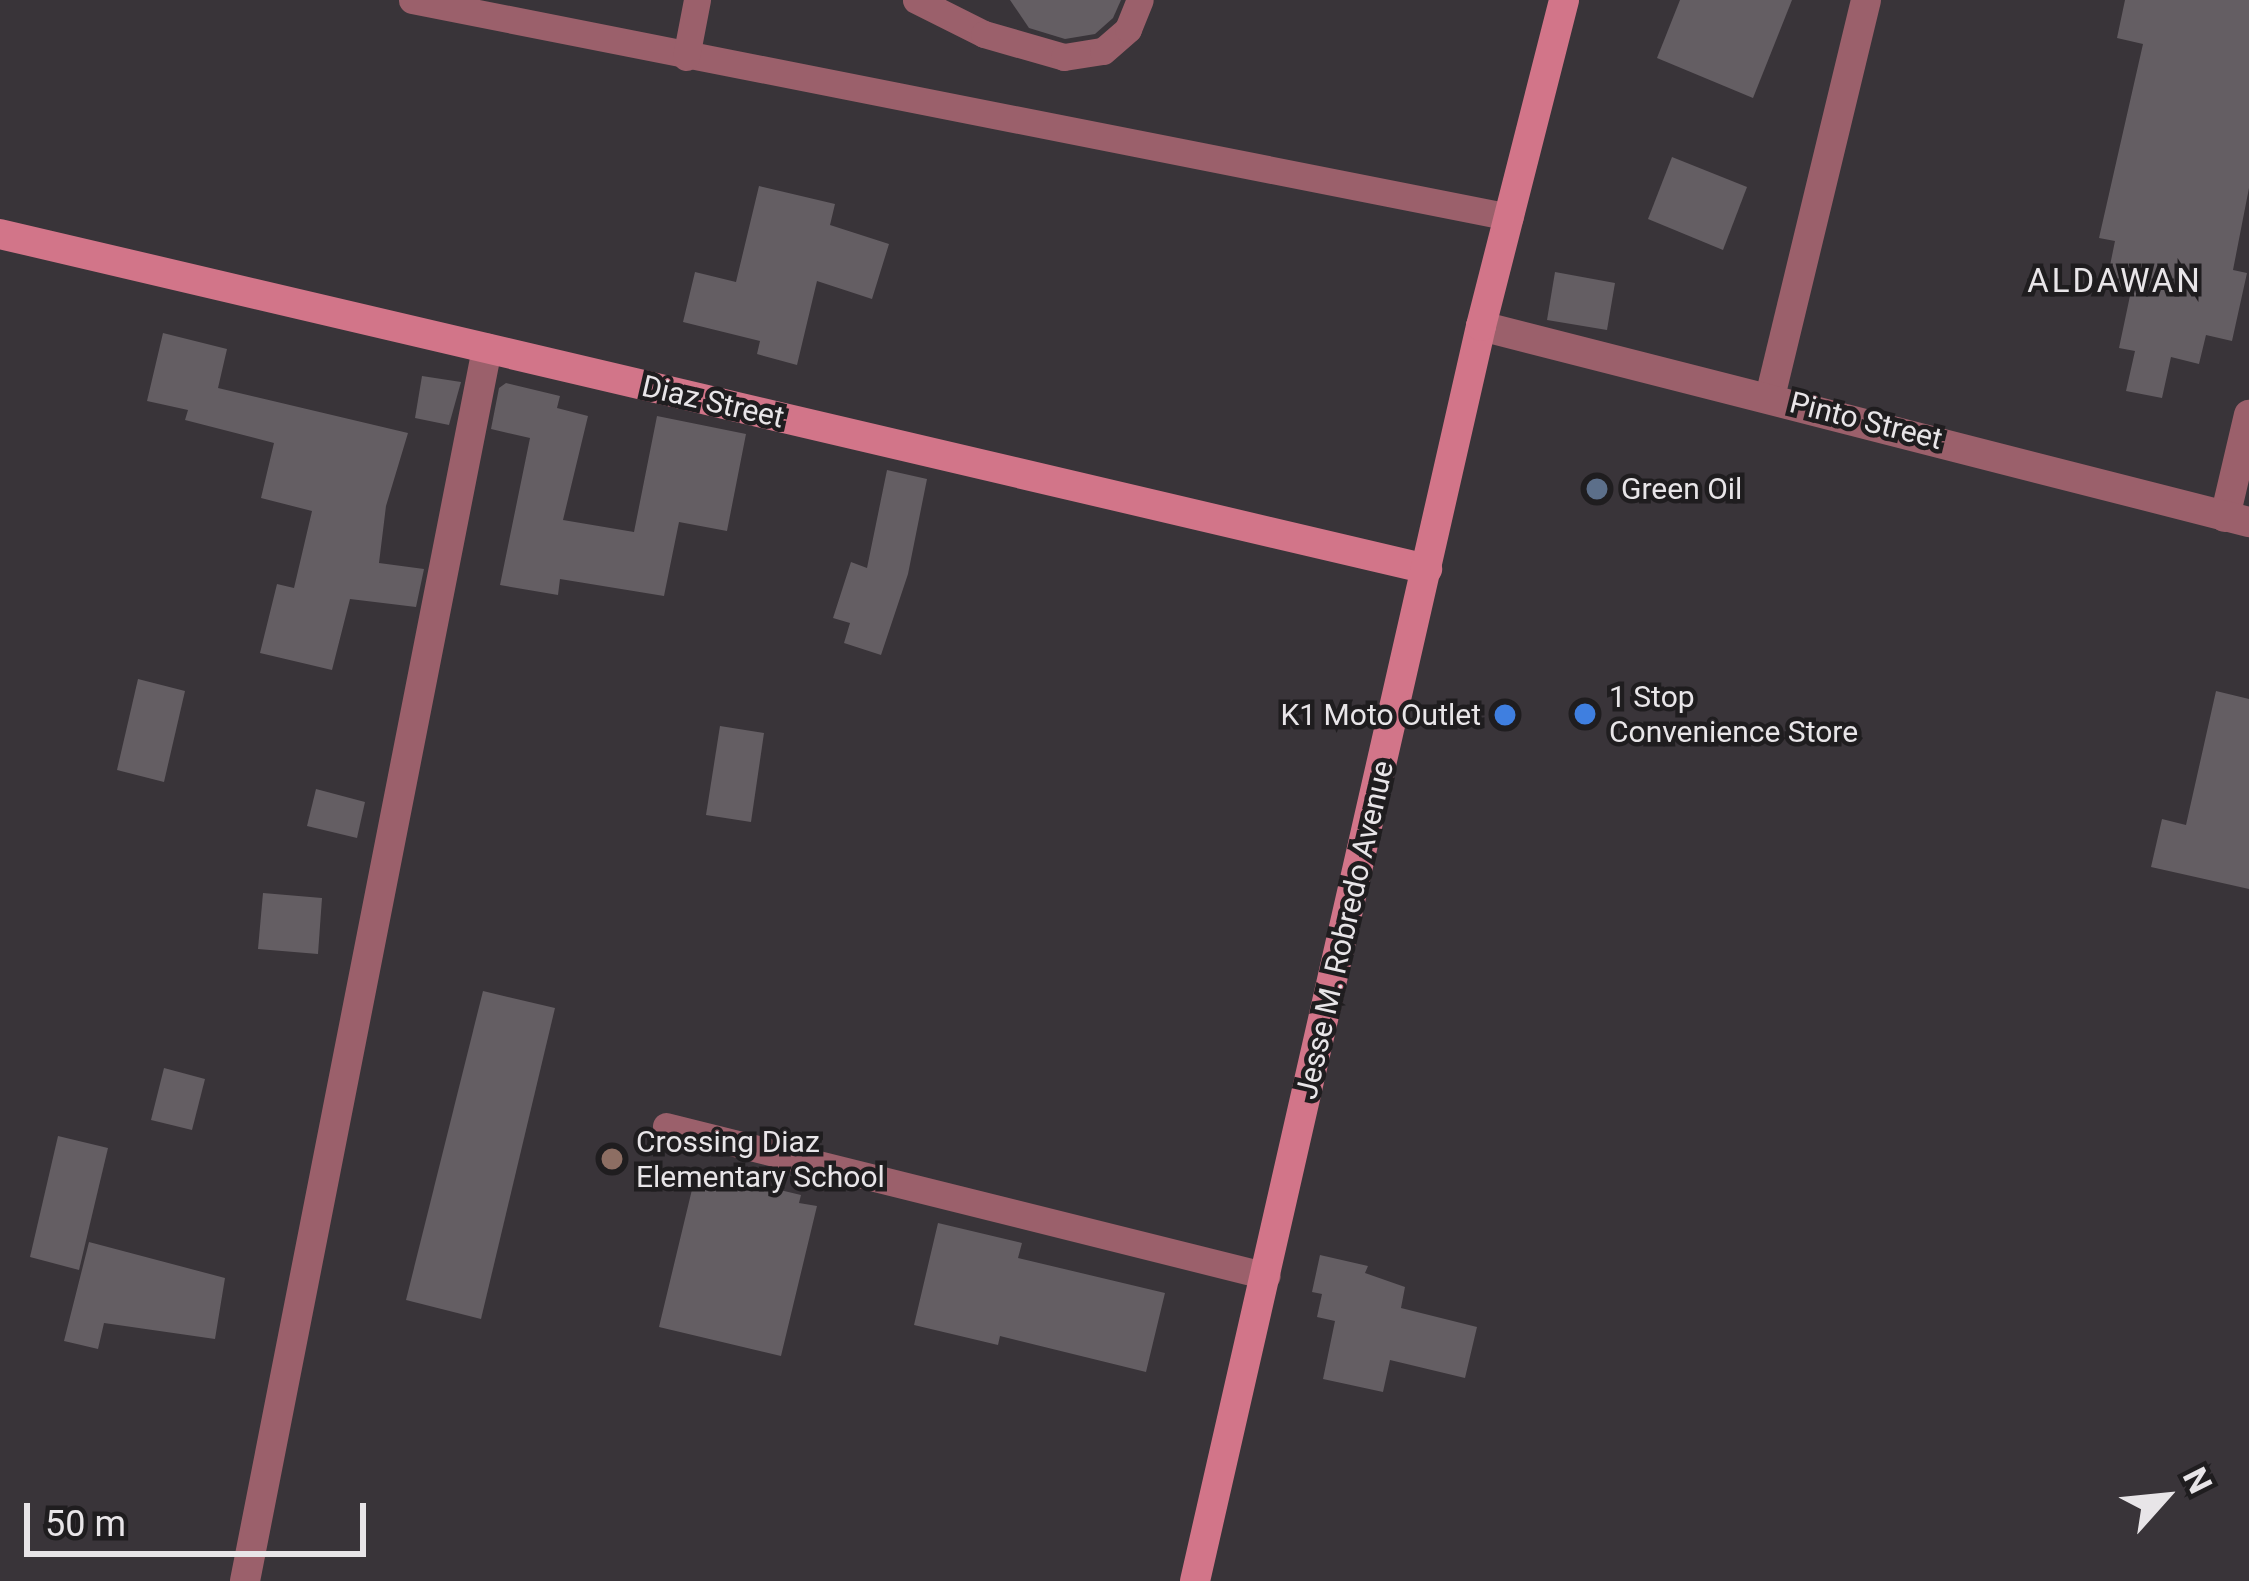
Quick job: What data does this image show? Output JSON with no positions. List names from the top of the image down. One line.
{"streets":{"main road":["Diaz Street","Jesse M. Robredo Avenue"],"street":["Pinto Street"]},"crossings":[["Diaz Street","Jesse M. Robredo Avenue"],["Pinto Street","Jesse M. Robredo Avenue"]],"districts":["ALDAWAN"],"places":["Green Oil","1 Stop Convenience Store","K1 Moto Outlet","Crossing Diaz Elementary School"],"scale_bar":"50 m","north":"top right"}
